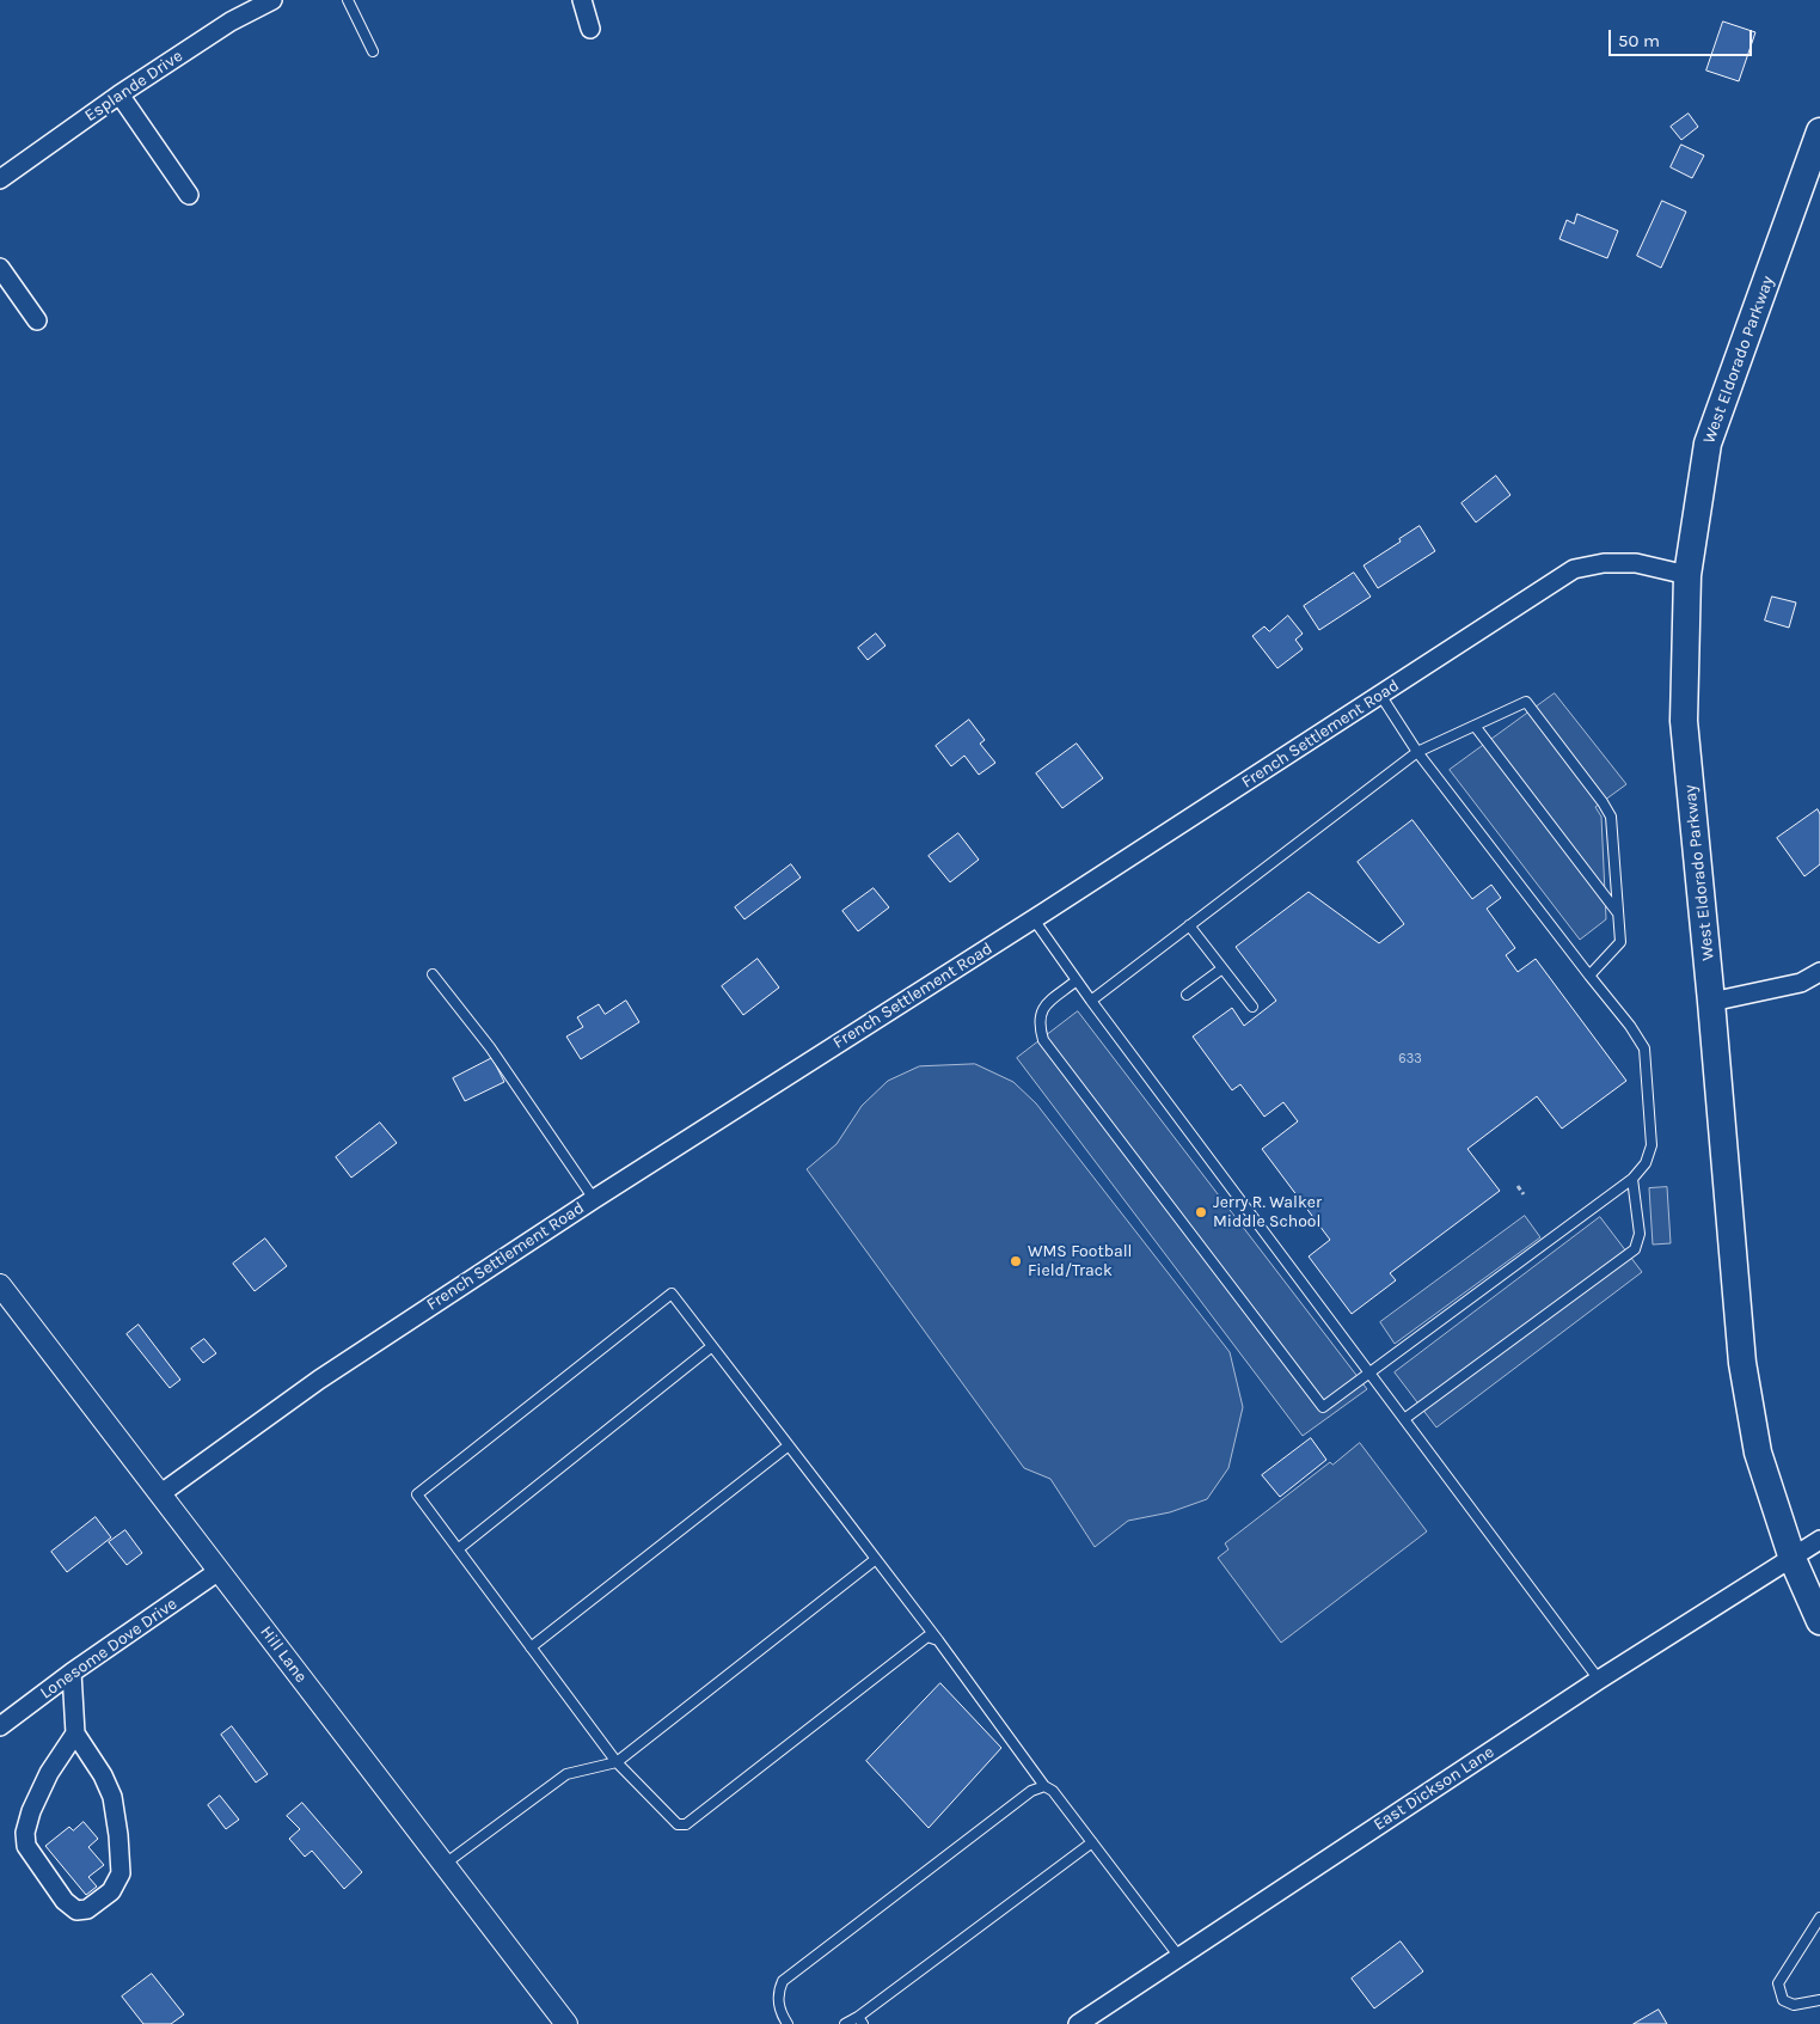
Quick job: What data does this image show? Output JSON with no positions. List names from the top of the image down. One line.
{"streets":{"main road":["West Eldorado Parkway"],"street":["Esplande Drive","French Settlement Road","Lonesome Dove Drive","Hill Lane","East Dickson Lane"]},"crossings":[["West Eldorado Parkway","French Settlement Road"],["West Eldorado Parkway","East Dickson Lane"],["French Settlement Road","Hill Lane"],["Lonesome Dove Drive","Hill Lane"]],"places":["Jerry R. Walker Middle School","WMS Football Field/Track"],"house_numbers":["633"],"scale_bar":"50 m"}
